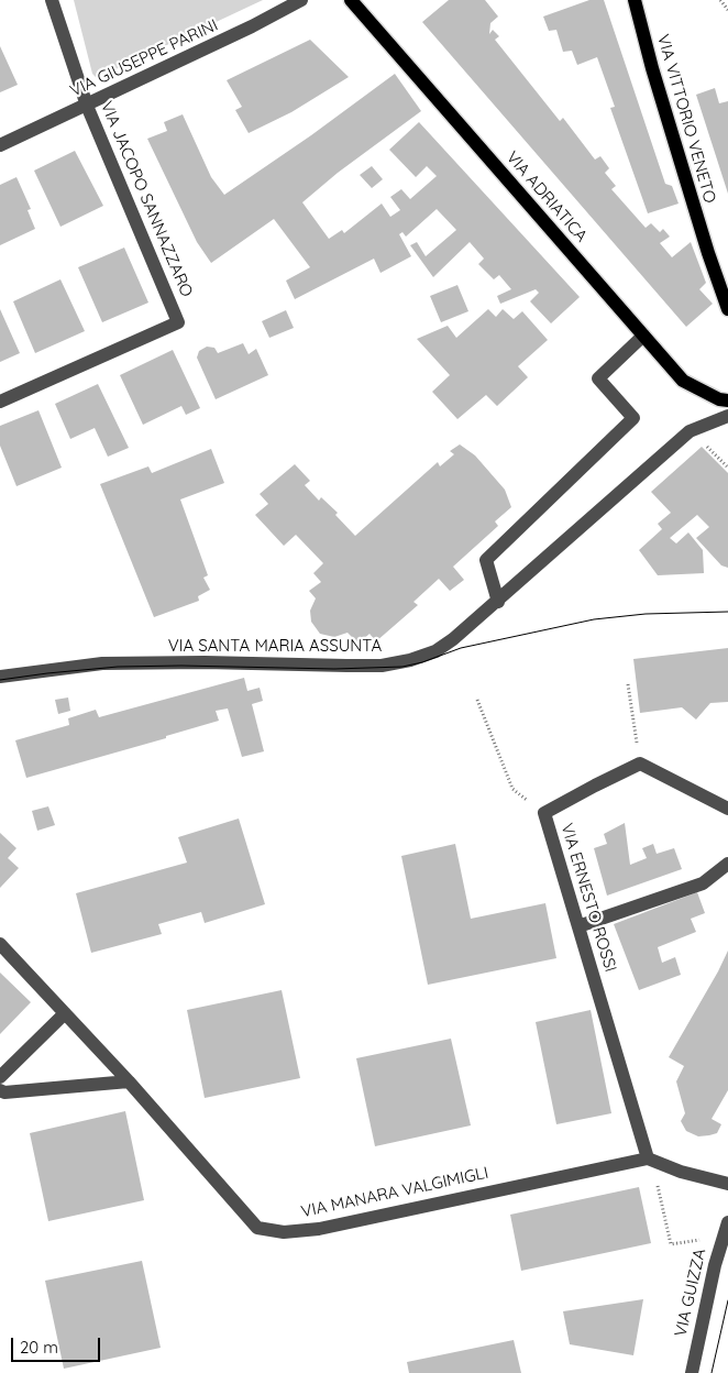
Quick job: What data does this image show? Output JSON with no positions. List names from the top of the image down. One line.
{"streets":{"main road":["VIA VITTORIO VENETO","VIA ADRIATICA"],"street":["VIA GIUSEPPE PARINI","VIA JACOPO SANNAZZARO","VIA SANTA MARIA ASSUNTA","VIA ERNESTO ROSSI","VIA MANARA VALGIMIGLI","VIA GUIZZA"]},"crossings":[["VIA GIUSEPPE PARINI","VIA JACOPO SANNAZZARO"],["VIA ERNESTO ROSSI","VIA MANARA VALGIMIGLI"]],"scale_bar":"20 m"}
